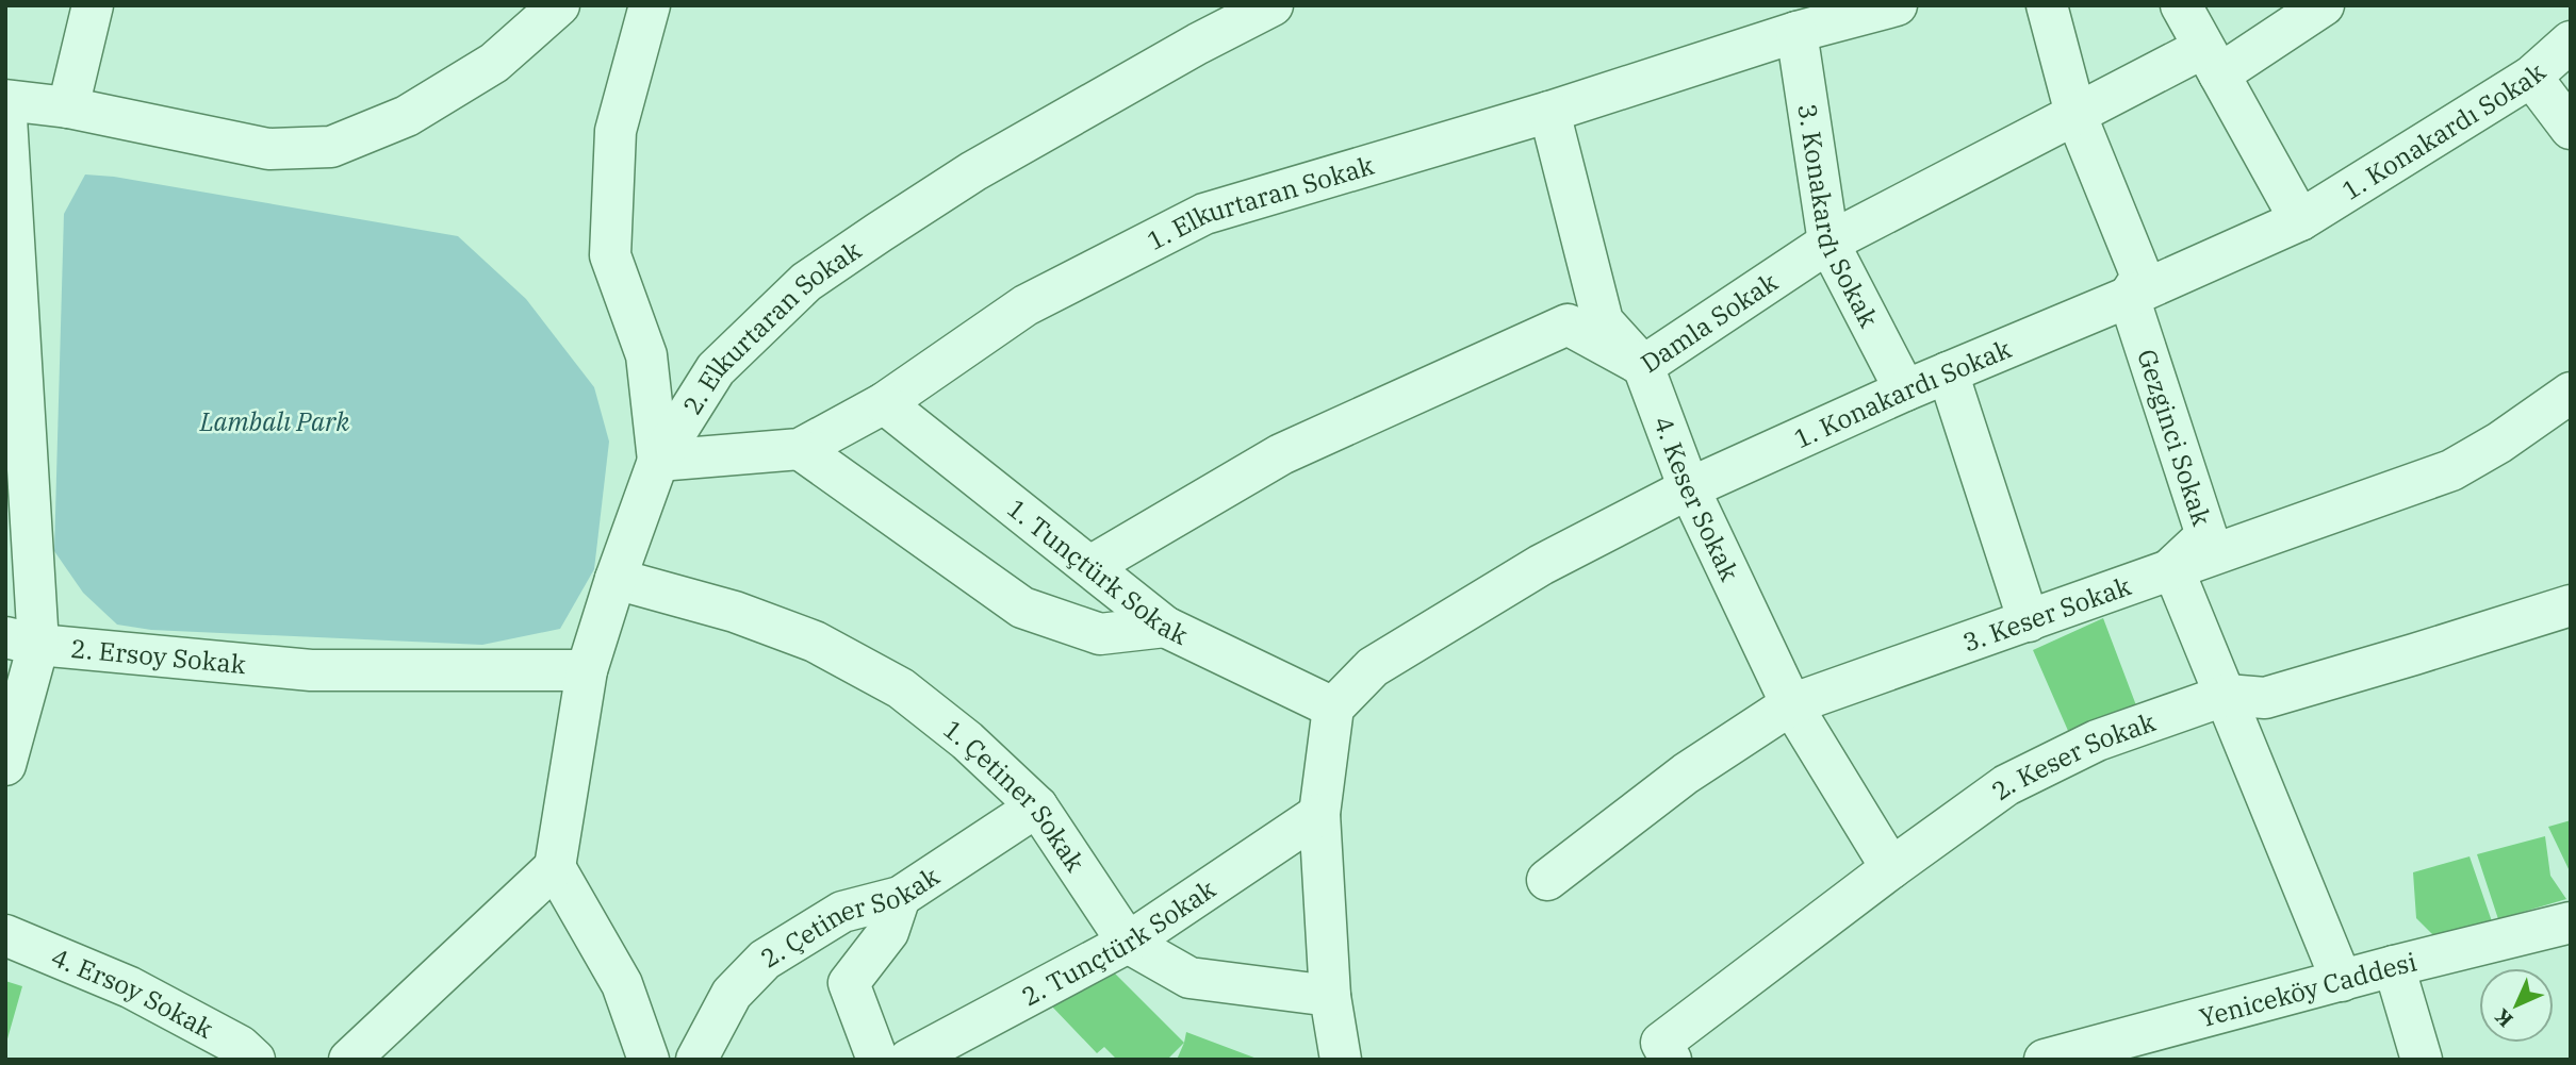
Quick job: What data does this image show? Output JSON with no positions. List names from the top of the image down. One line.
{"streets":{"street":["1. Konakardı Sokak","1. Elkurtaran Sokak","3. Konakardı Sokak","Damla Sokak","2. Elkurtaran Sokak","Gezginci Sokak","4. Keser Sokak","1. Tunçtürk Sokak","3. Keser Sokak","2. Ersoy Sokak","2. Keser Sokak","1. Çetiner Sokak","2. Çetiner Sokak","2. Tunçtürk Sokak","Yeniceköy Caddesi","4. Ersoy Sokak"]},"crossings":[["1. Konakardı Sokak","3. Konakardı Sokak"],["1. Konakardı Sokak","Gezginci Sokak"],["1. Konakardı Sokak","4. Keser Sokak"],["1. Konakardı Sokak","1. Tunçtürk Sokak"],["1. Elkurtaran Sokak","3. Konakardı Sokak"],["1. Elkurtaran Sokak","2. Elkurtaran Sokak"],["1. Elkurtaran Sokak","4. Keser Sokak"],["1. Elkurtaran Sokak","1. Tunçtürk Sokak"],["3. Konakardı Sokak","Damla Sokak"],["Damla Sokak","4. Keser Sokak"],["Damla Sokak","1. Tunçtürk Sokak"],["2. Elkurtaran Sokak","2. Ersoy Sokak"],["2. Elkurtaran Sokak","1. Çetiner Sokak"],["Gezginci Sokak","3. Keser Sokak"],["4. Keser Sokak","3. Keser Sokak"],["4. Keser Sokak","2. Keser Sokak"],["1. Çetiner Sokak","2. Çetiner Sokak"],["1. Çetiner Sokak","2. Tunçtürk Sokak"]],"parks":["Lambalı Park"],"north":"bottom left"}
